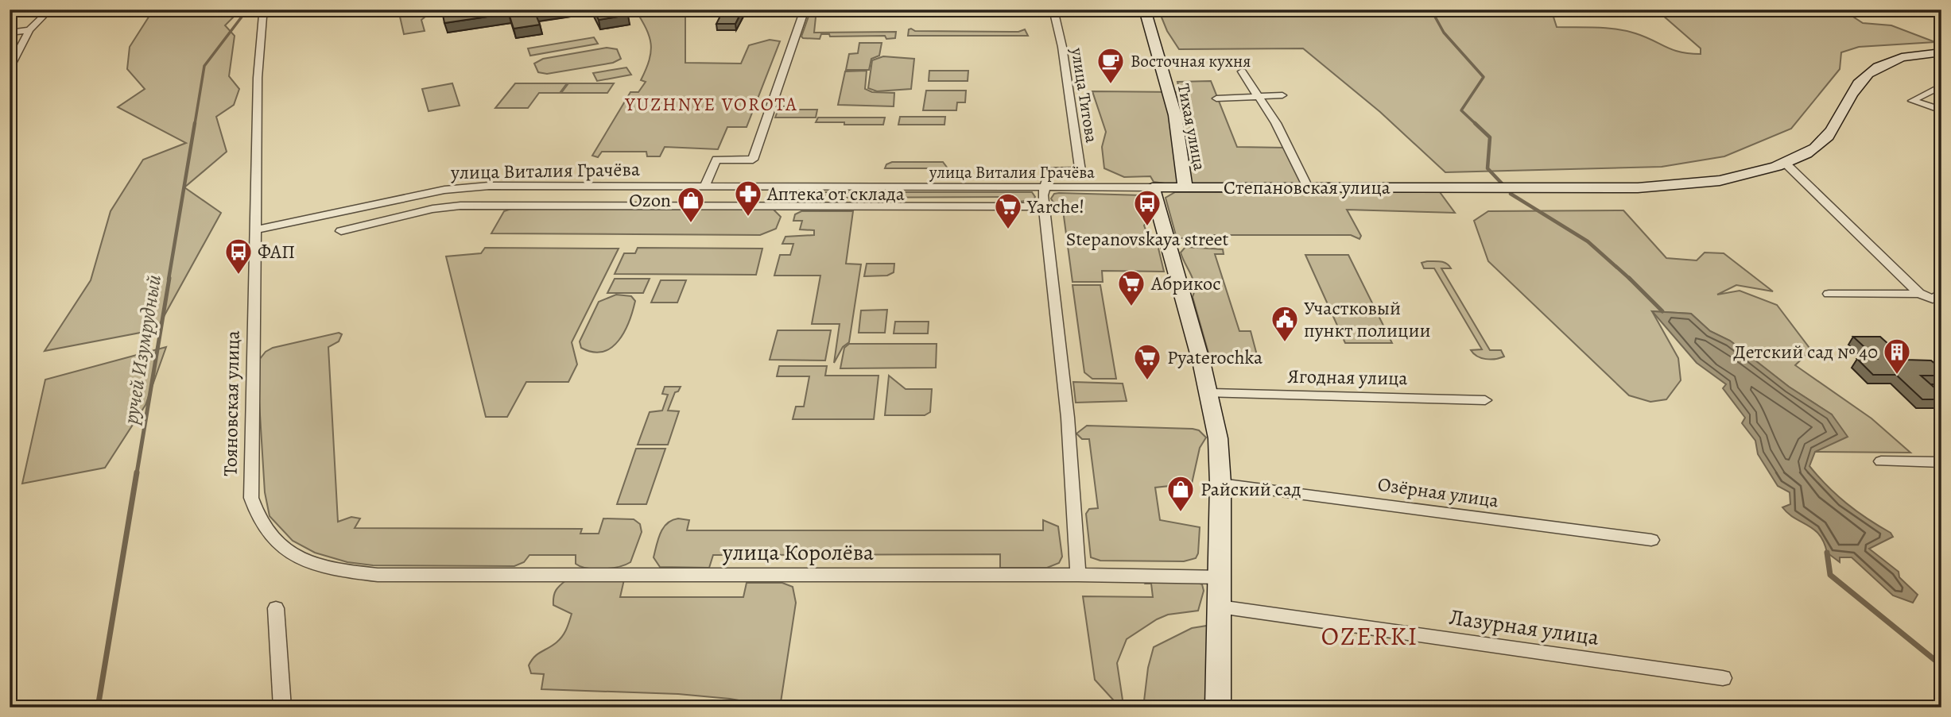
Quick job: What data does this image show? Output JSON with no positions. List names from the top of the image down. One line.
{"streets":{"street":["улица Титова","Тихая улица","улица Виталия Грачёва","Степановская улица","Ягодная улица","Тояновская улица","Озёрная улица","улица Королёва","Лазурная улица"]},"crossings":[["улица Титова","улица Виталия Грачёва"],["Тихая улица","Степановская улица"],["улица Виталия Грачёва","Степановская улица"],["улица Виталия Грачёва","Тояновская улица"],["Тояновская улица","улица Королёва"]],"districts":["YUZHNYE VOROTA","OZERKI"],"water":["ручей Изумрудный"],"places":{"cafe":["Восточная кухня"],"pharmacy":["Аптека от склада"],"shop":["Ozon","Райский сад"],"bus stop":["Stepanovskaya street","ФАП"],"supermarket":["Yarche!","Абрикос","Pyaterochka"],"public building":["Участковый пункт полиции"],"building":["Детский сад № 40"]}}
